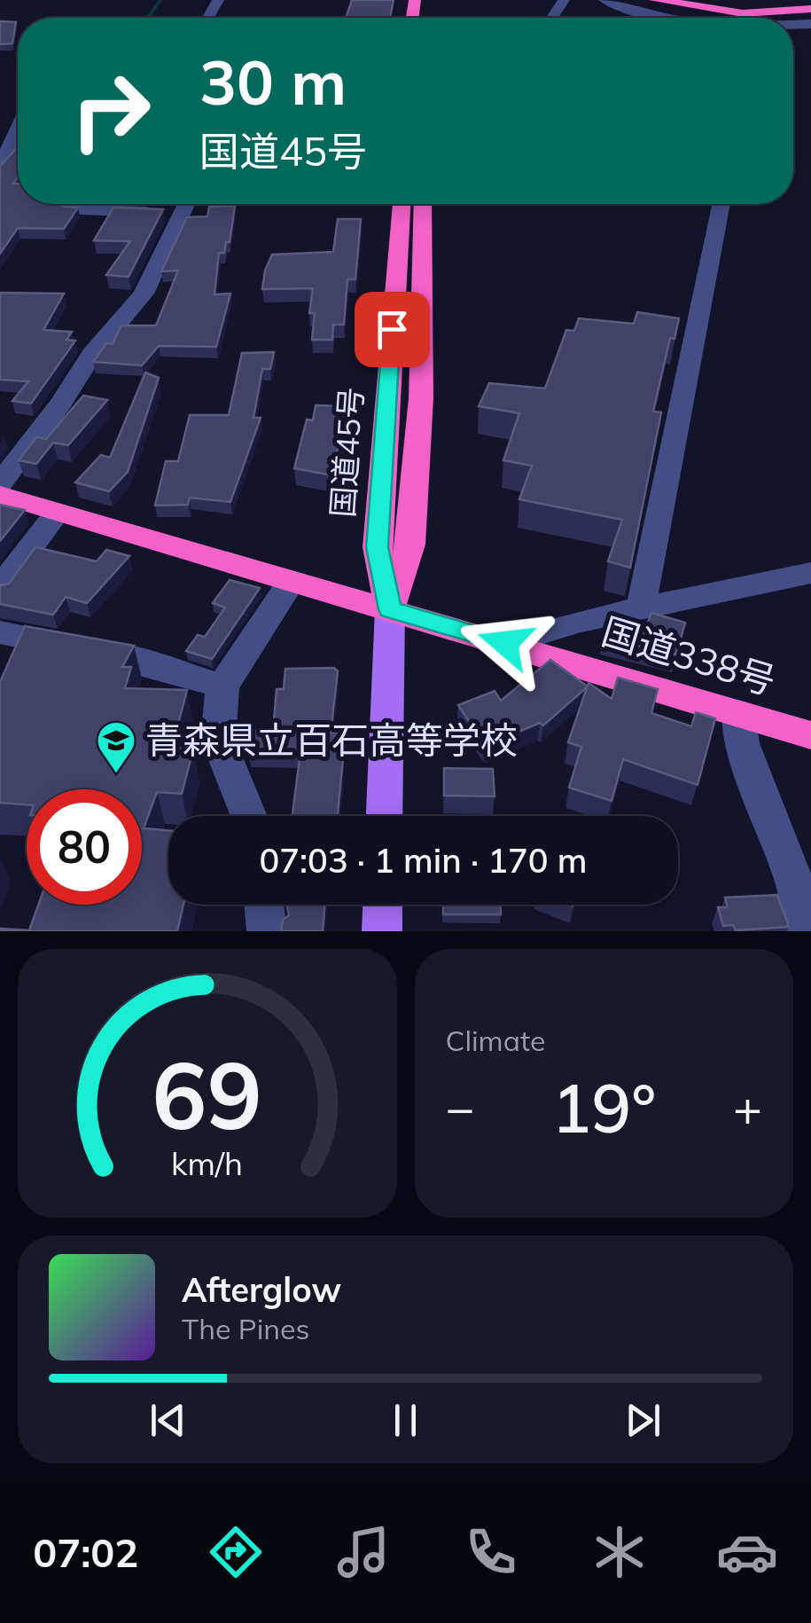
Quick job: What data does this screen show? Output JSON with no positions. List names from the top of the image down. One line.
{"streets":{"highway":["国道45号","国道338号"]},"crossings":[["国道45号","国道338号"]],"places":{"school or university":["青森県立百石高等学校"]},"page":{"turn":["30 m","国道45号"],"limit":"80","trip":"07:03 · 1 min · 170 m","tile":"Climate","heat":["−","19°","+"],"song":["Afterglow","The Pines"],"tabs":"07:02","gauge":["69","km/h"]}}
